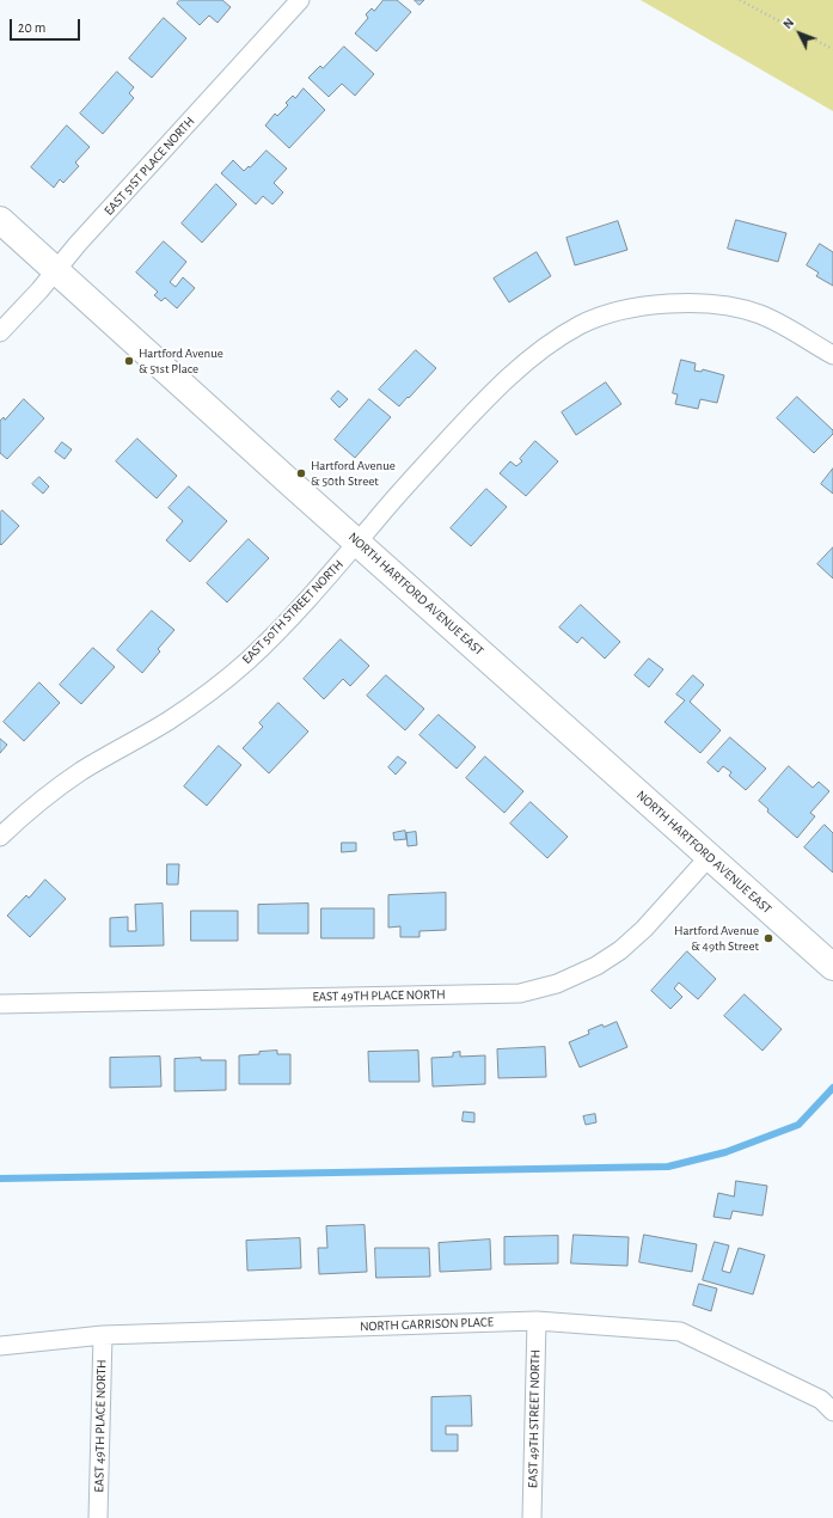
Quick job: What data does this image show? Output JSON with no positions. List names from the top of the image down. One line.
{"streets":{"street":["EAST 51ST PLACE NORTH","NORTH HARTFORD AVENUE EAST","EAST 50TH STREET NORTH","EAST 49TH PLACE NORTH","NORTH GARRISON PLACE","EAST 49TH STREET NORTH"]},"crossings":[["EAST 51ST PLACE NORTH","NORTH HARTFORD AVENUE EAST"],["NORTH HARTFORD AVENUE EAST","EAST 50TH STREET NORTH"],["NORTH HARTFORD AVENUE EAST","EAST 49TH PLACE NORTH"],["EAST 49TH PLACE NORTH","NORTH GARRISON PLACE"],["NORTH GARRISON PLACE","EAST 49TH STREET NORTH"]],"places":["Hartford Avenue & 51st Place","Hartford Avenue & 50th Street","Hartford Avenue & 49th Street"],"scale_bar":"20 m","north":"top left"}
